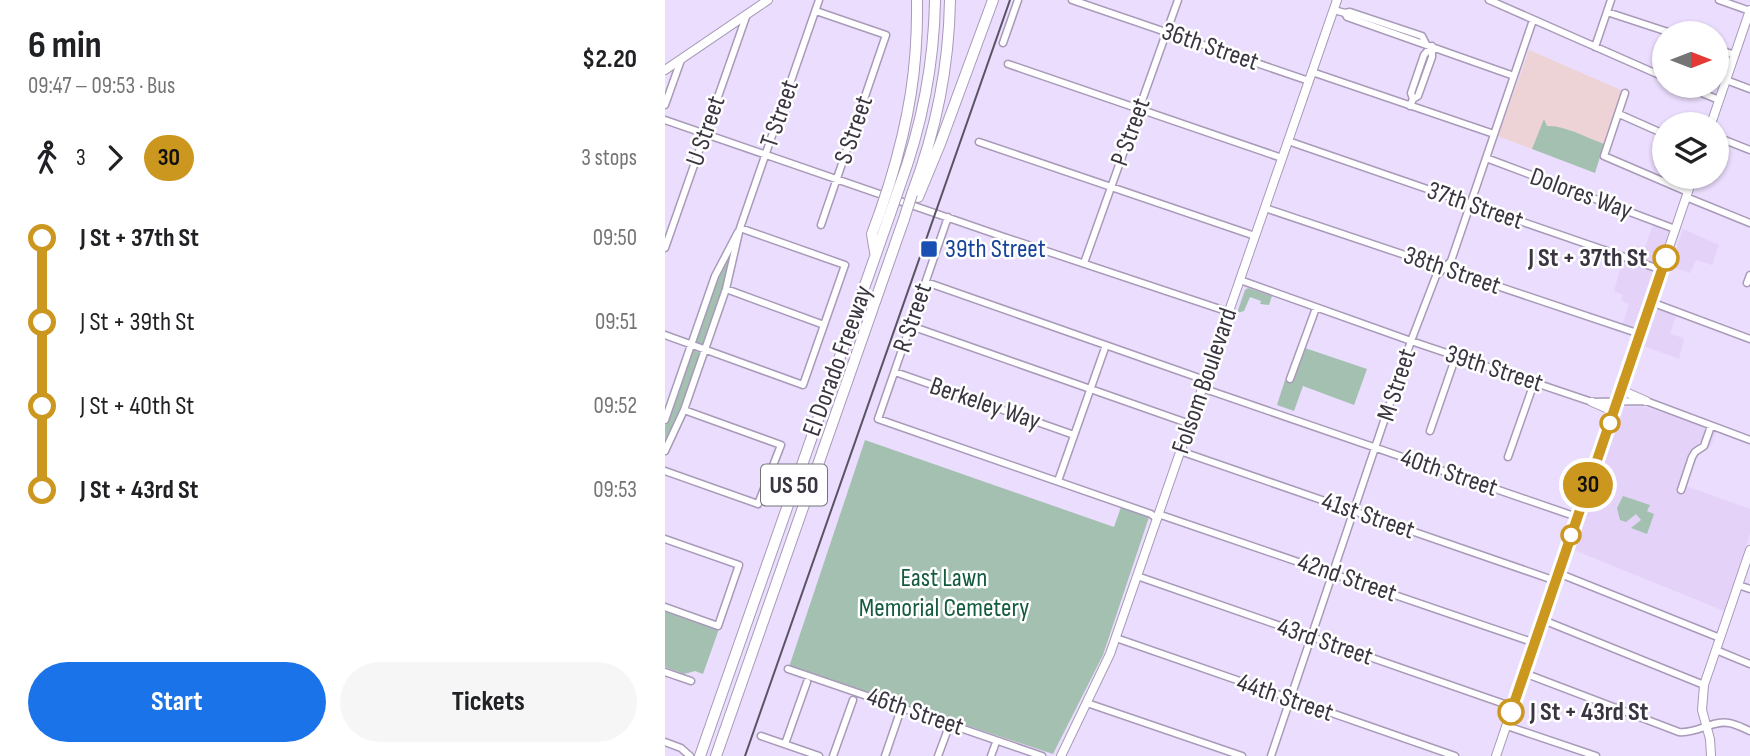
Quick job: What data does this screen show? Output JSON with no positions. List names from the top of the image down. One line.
{"streets":{"highway":["El Dorado Freeway","US 50"],"main road":["Folsom Boulevard"],"street":["36th Street","T Street","S Street","U Street","P Street","Dolores Way","37th Street","38th Street","R Street","39th Street","M Street","Berkeley Way","40th Street","41st Street","42nd Street","43rd Street","44th Street","46th Street"]},"crossings":[["36th Street","P Street"],["36th Street","Folsom Boulevard"],["36th Street","M Street"],["T Street","S Street"],["Dolores Way","M Street"],["37th Street","Folsom Boulevard"],["37th Street","M Street"],["38th Street","Folsom Boulevard"],["38th Street","M Street"],["R Street","Berkeley Way"],["R Street","40th Street"],["R Street","42nd Street"],["39th Street","Folsom Boulevard"],["39th Street","M Street"],["Folsom Boulevard","40th Street"],["Folsom Boulevard","41st Street"],["Folsom Boulevard","42nd Street"],["Folsom Boulevard","43rd Street"],["Folsom Boulevard","44th Street"],["M Street","40th Street"],["M Street","41st Street"],["M Street","42nd Street"],["M Street","43rd Street"],["M Street","44th Street"]],"parks":["East Lawn Memorial Cemetery"],"places":{"transit":["39th Street"],"other":["J St + 37th St","J St + 43rd St"]},"lines":["bus line 30"],"north":"right","page":{"heading":["6 min","09:47 – 09:53 · Bus","$2.20"],"on_map":"30","legs":["3","30","3 stops"],"list":[{"name":"J St + 37th St","value":"09:50"},{"name":"J St + 39th St","value":"09:51"},{"name":"J St + 40th St","value":"09:52"},{"name":"J St + 43rd St","value":"09:53"}],"buttons":["Start","Tickets"]}}
